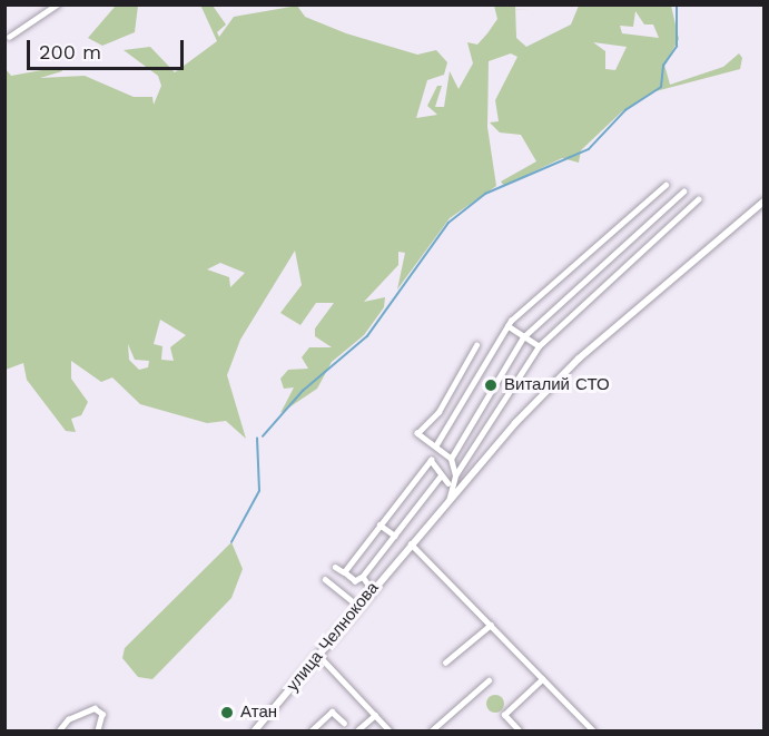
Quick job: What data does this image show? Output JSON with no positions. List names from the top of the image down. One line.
{"streets":{"main road":["улица Челнокова"]},"places":["Виталий СТО","Атан"],"scale_bar":"200 m"}
